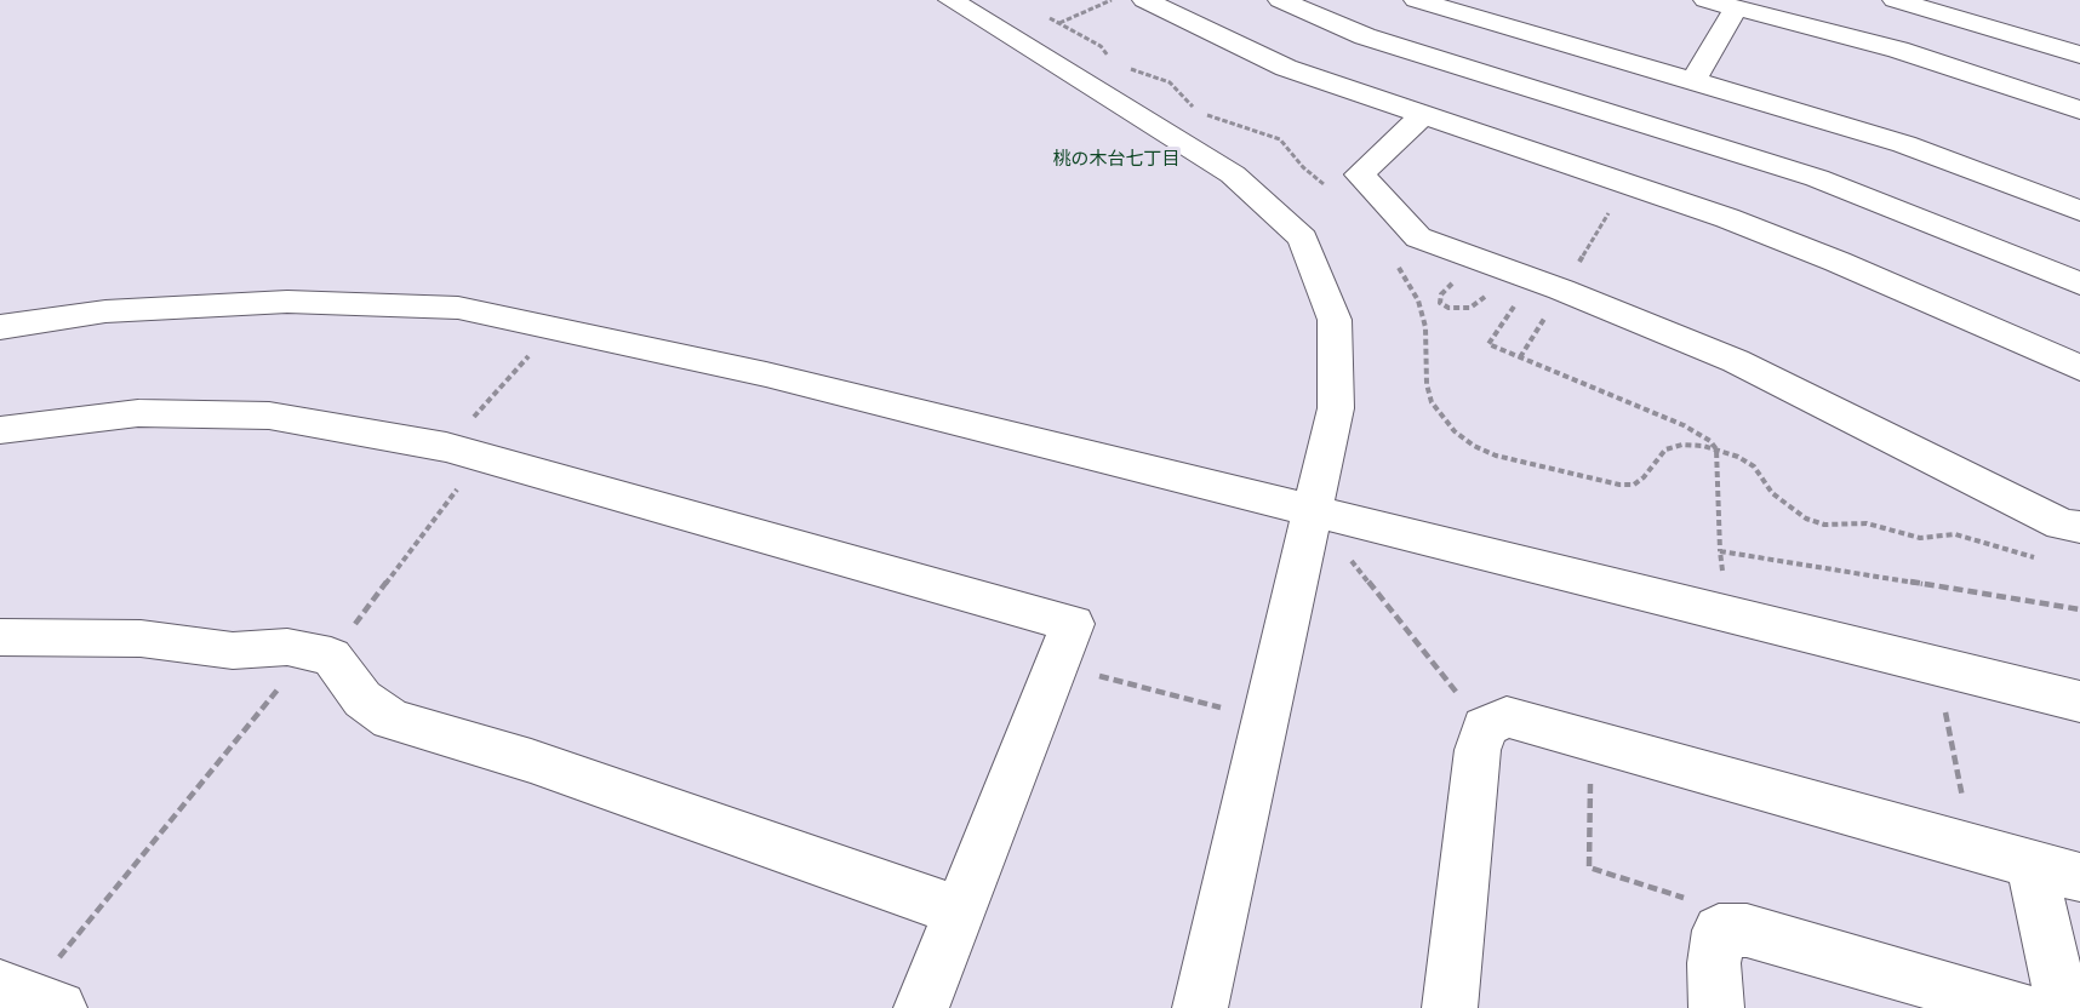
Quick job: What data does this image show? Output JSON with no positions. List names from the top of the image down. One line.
{"districts":["桃の木台七丁目"]}
